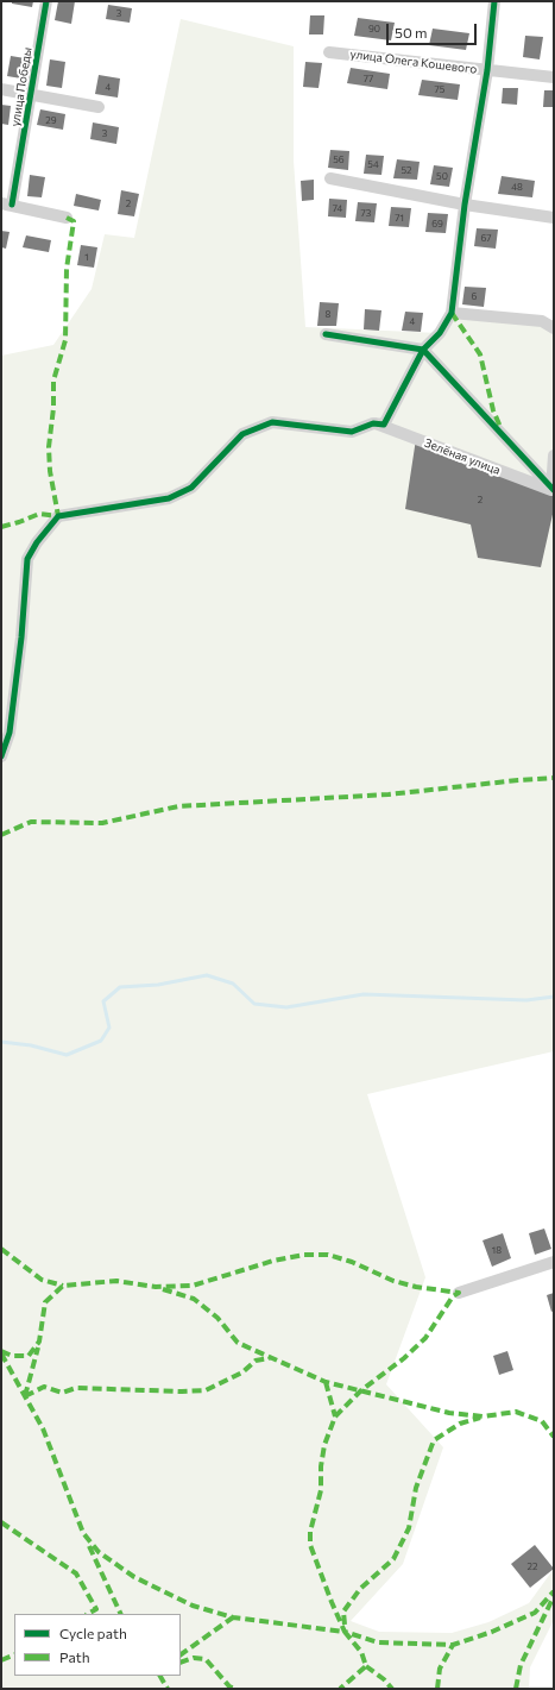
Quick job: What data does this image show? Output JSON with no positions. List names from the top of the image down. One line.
{"streets":{"street":["улица Олега Кошевого","улица Победы","Зелёная улица"]},"house_numbers":["3","90","77","4","75","29","3","56","54","52","50","48","2","74","73","71","69","67","1","6","8","4","2","18","22"],"legend":["Cycle path","Path"],"scale_bar":"50 m"}
